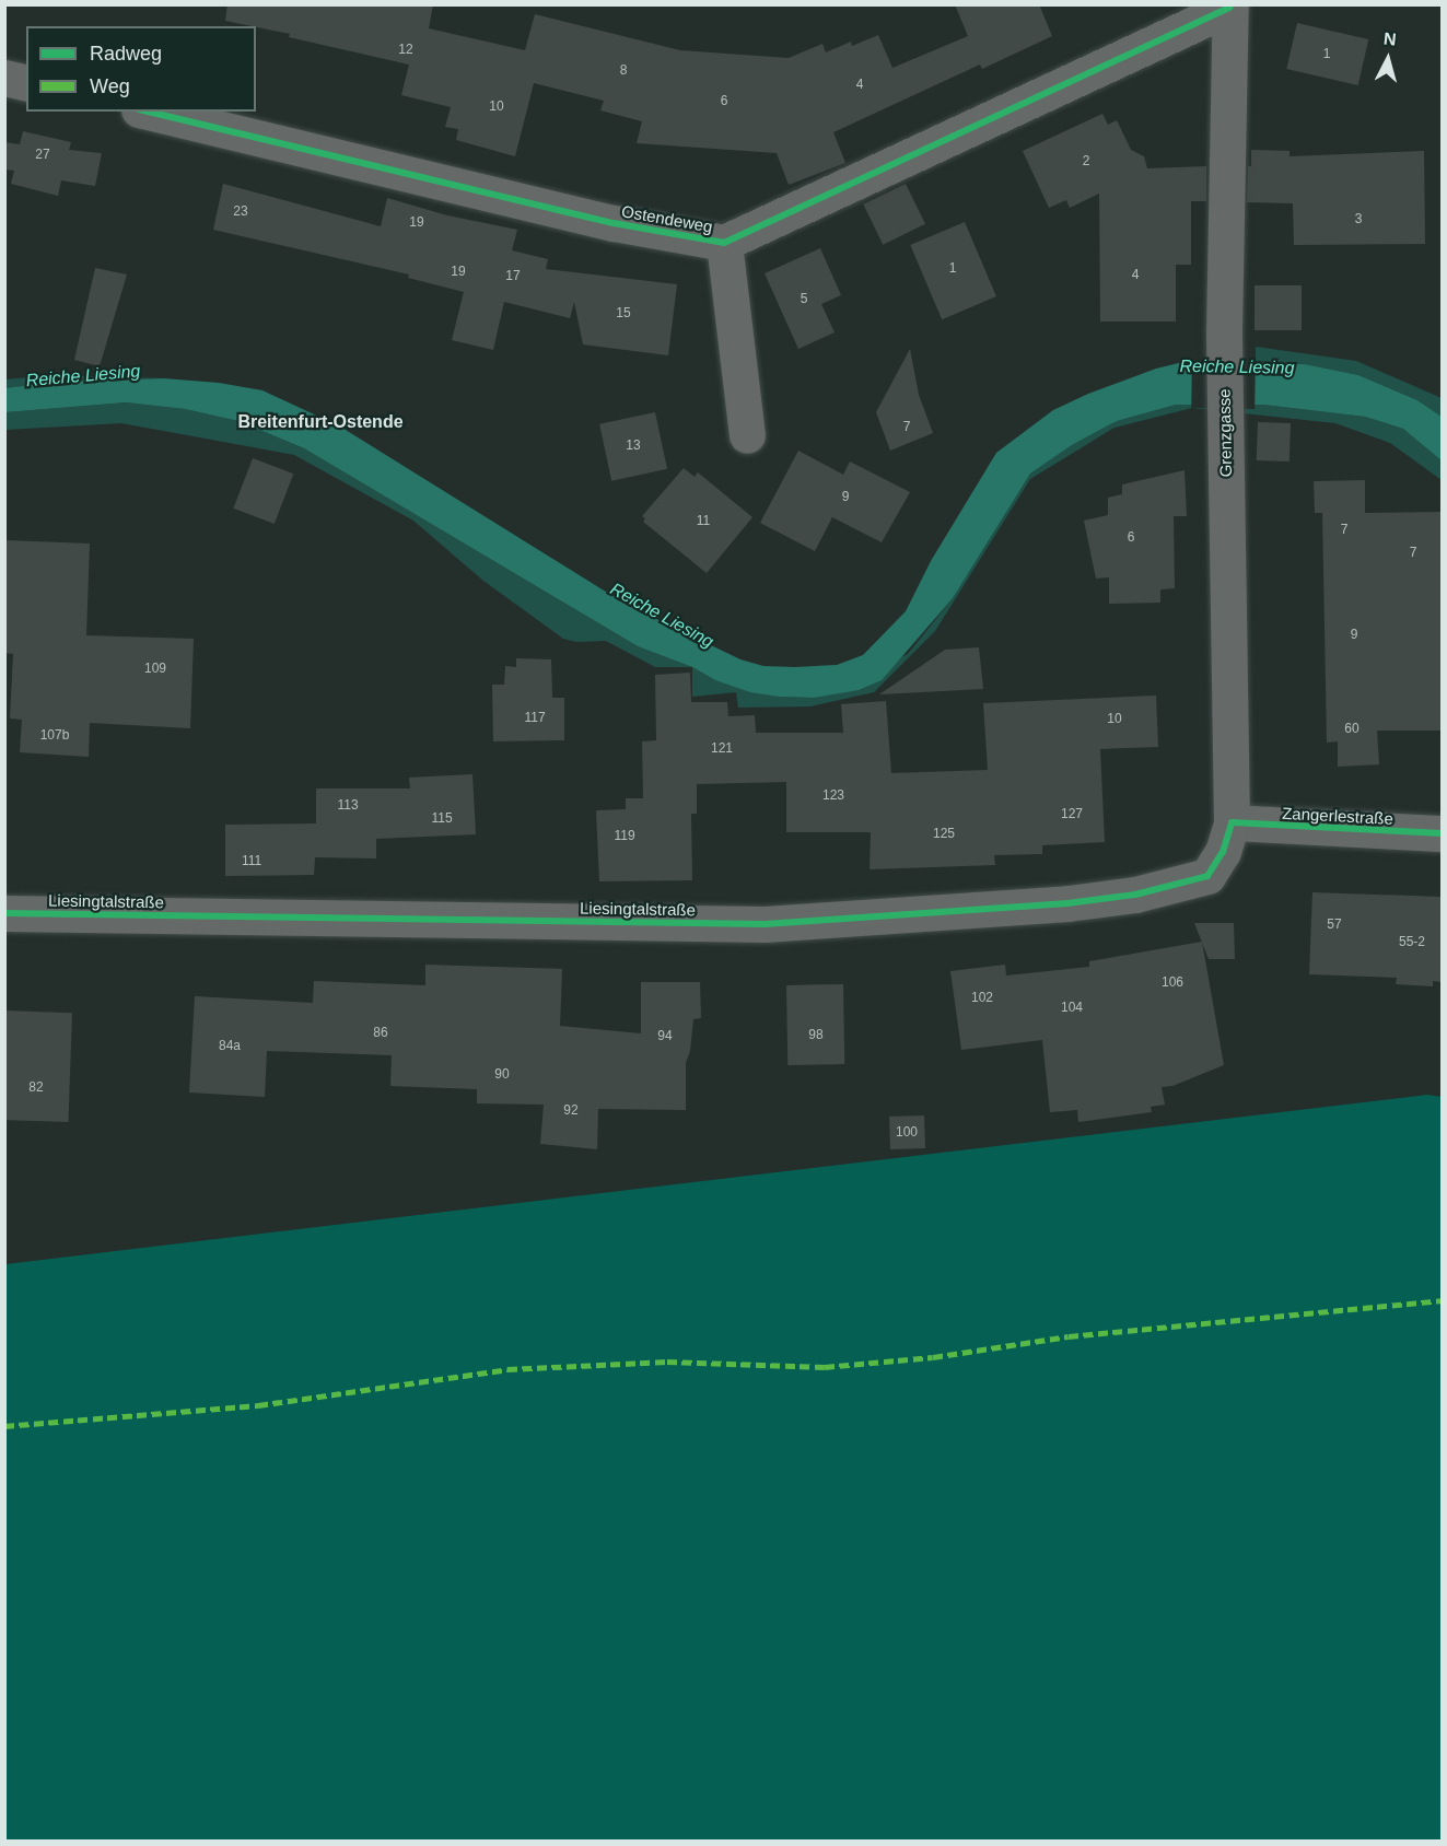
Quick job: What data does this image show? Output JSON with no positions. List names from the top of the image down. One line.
{"streets":{"street":["Ostendeweg","Grenzgasse","Zangerlestraße","Liesingtalstraße"]},"crossings":[["Ostendeweg","Grenzgasse"],["Grenzgasse","Zangerlestraße"],["Grenzgasse","Liesingtalstraße"],["Zangerlestraße","Liesingtalstraße"]],"districts":["Breitenfurt-Ostende"],"water":["Reiche Liesing"],"house_numbers":["12","1","8","4","6","10","27","2","23","3","19","1","19","4","17","5","15","7","13","9","11","7","6","7","9","109","117","10","60","107b","121","123","113","127","115","125","119","111","57","55-2","106","102","104","86","98","94","84a","90","82","92","100"],"legend":["Radweg","Weg"],"north":"top"}
